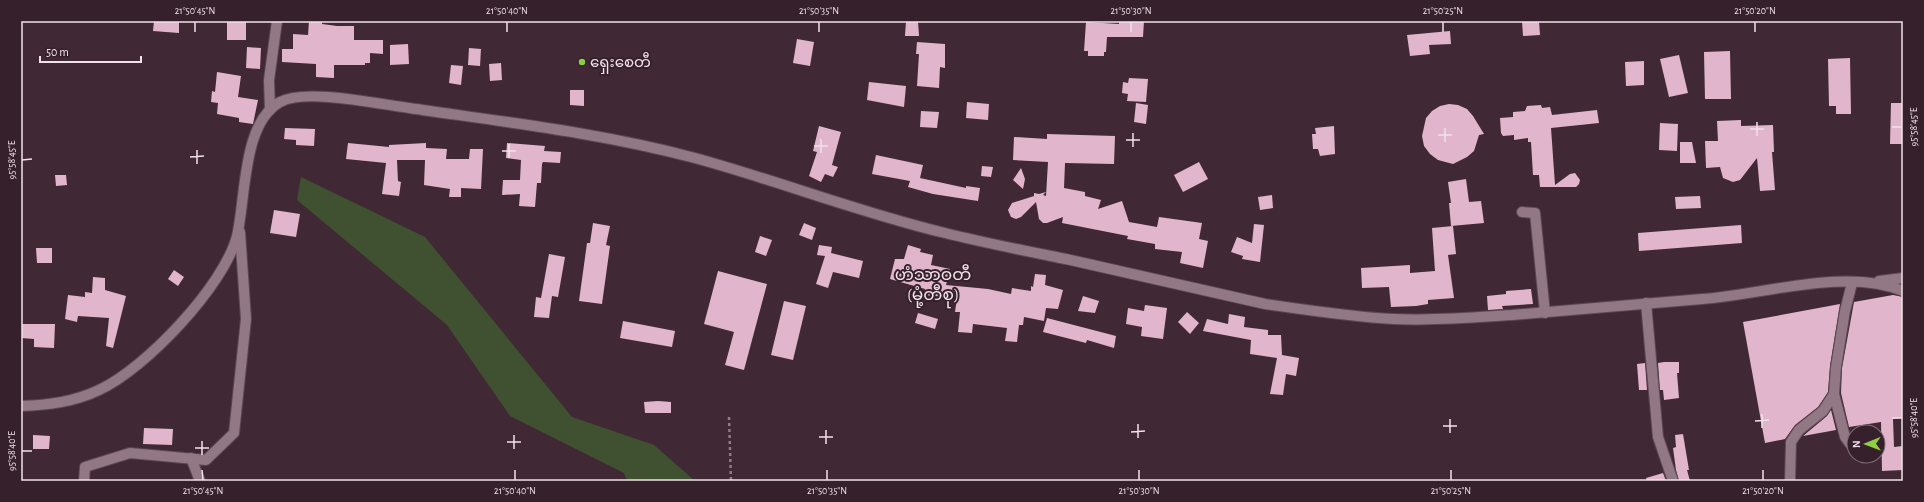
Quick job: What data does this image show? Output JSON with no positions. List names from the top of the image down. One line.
{"districts":["ဟံသာဝတီ (မုံ့တီစု)"],"places":["ရှေးစေတီ"],"scale_bar":"50 m","north":"left","coordinates":["21°50'45\"N","21°50'40\"N","21°50'35\"N","21°50'30\"N","21°50'25\"N","21°50'20\"N","95°58'45\"E","95°58'40\"E"]}
